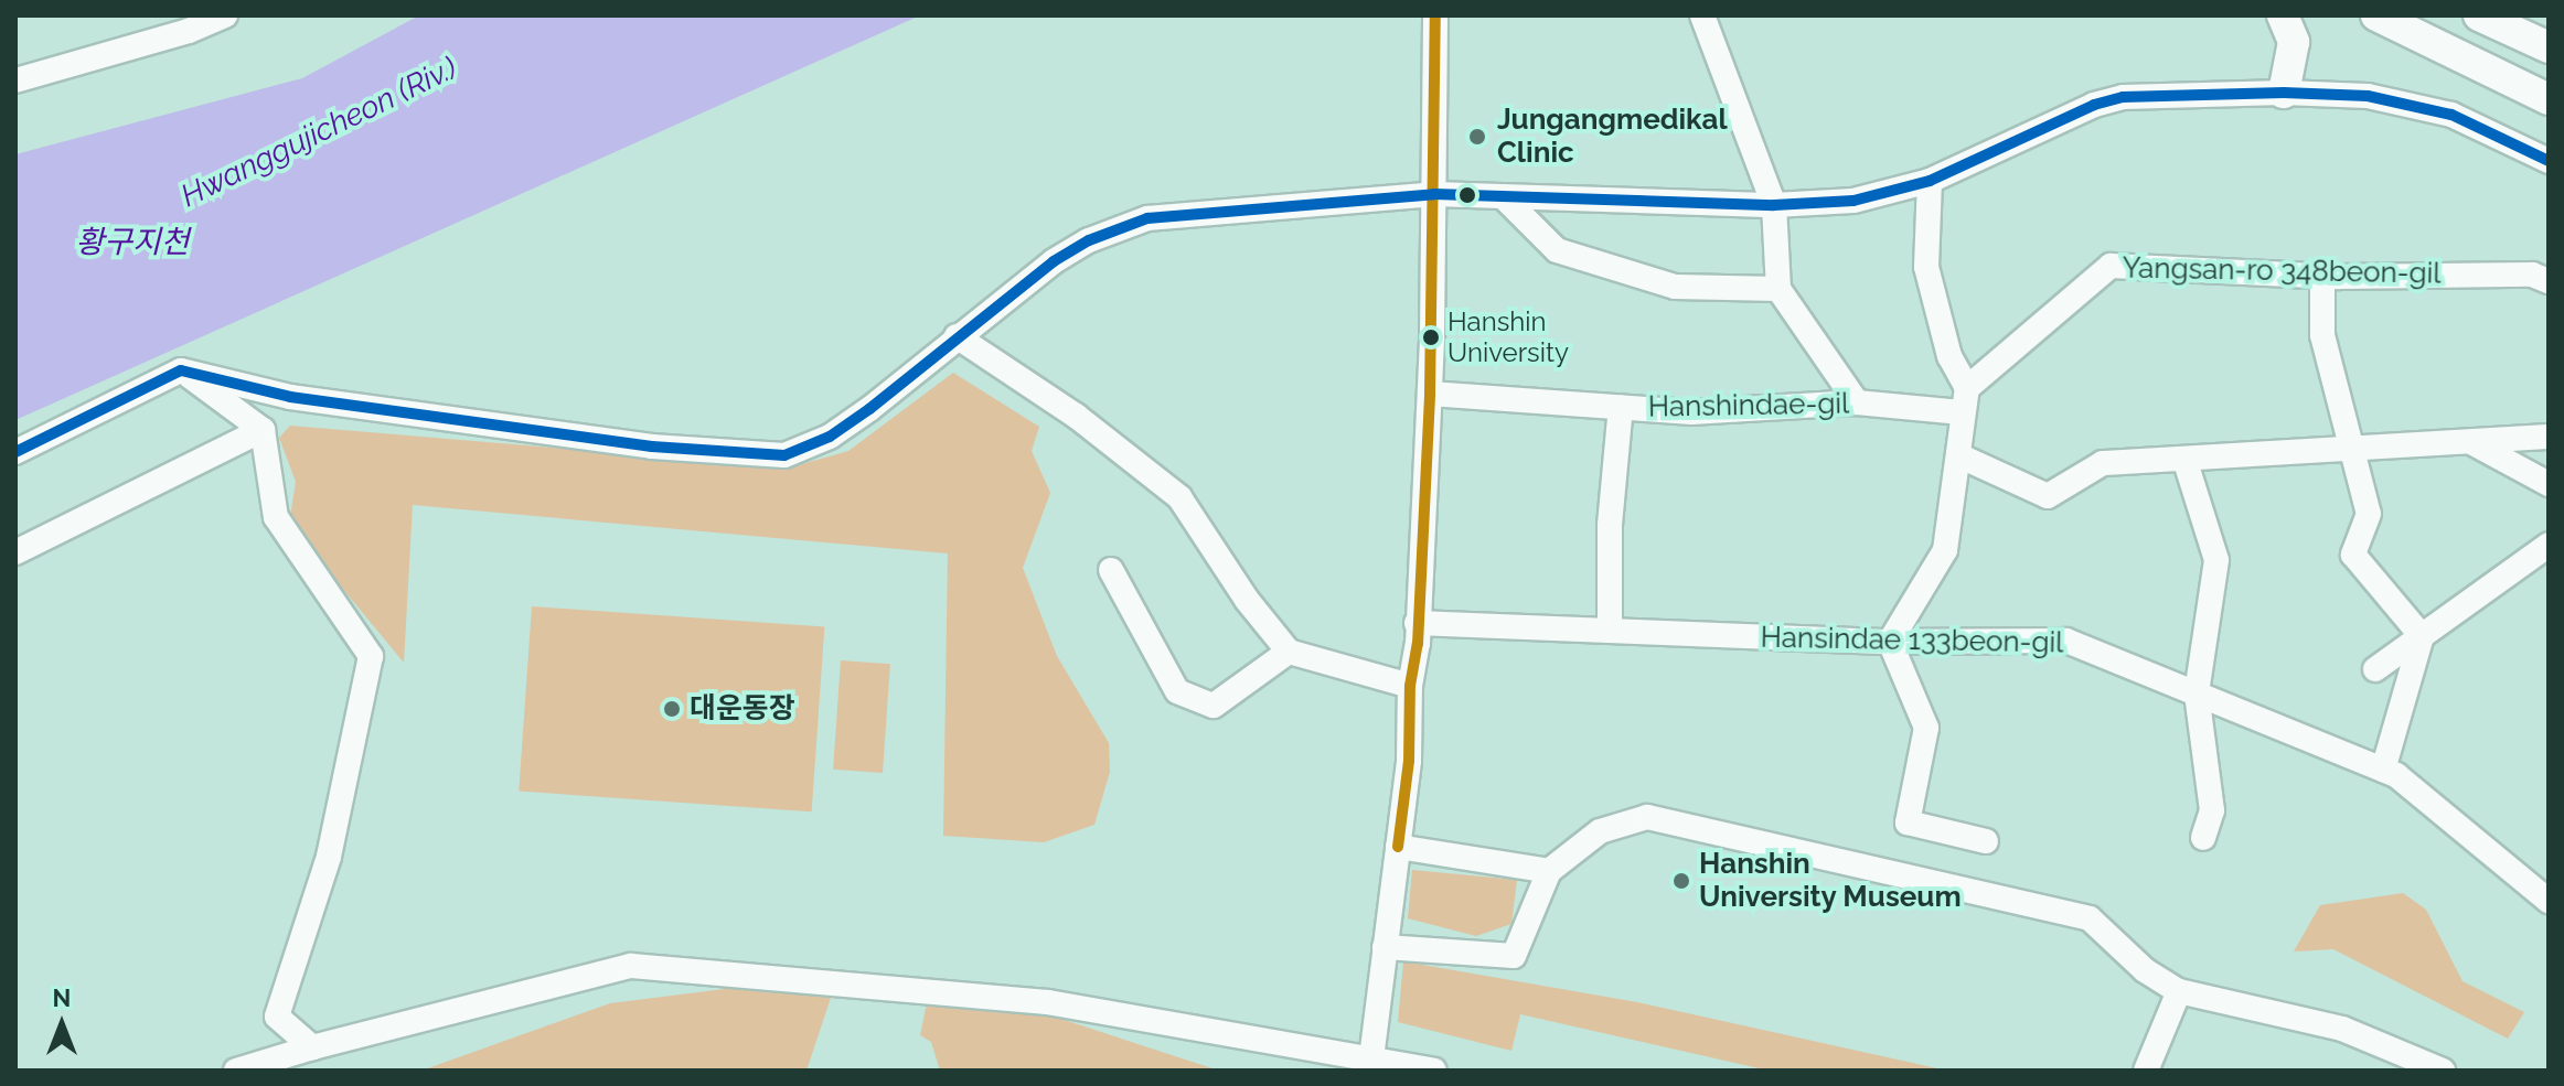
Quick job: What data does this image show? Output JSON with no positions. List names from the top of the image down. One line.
{"streets":{"street":["Yangsan-ro 348beon-gil","Hanshindae-gil","Hansindae 133beon-gil"]},"crossings":[["Yangsan-ro 348beon-gil","Hanshindae-gil"]],"water":["Hwanggujicheon (Riv.)","황구지천"],"places":["Jungangmedikal Clinic","Hanshin University","대운동장","Hanshin University Museum"],"north":"top"}
